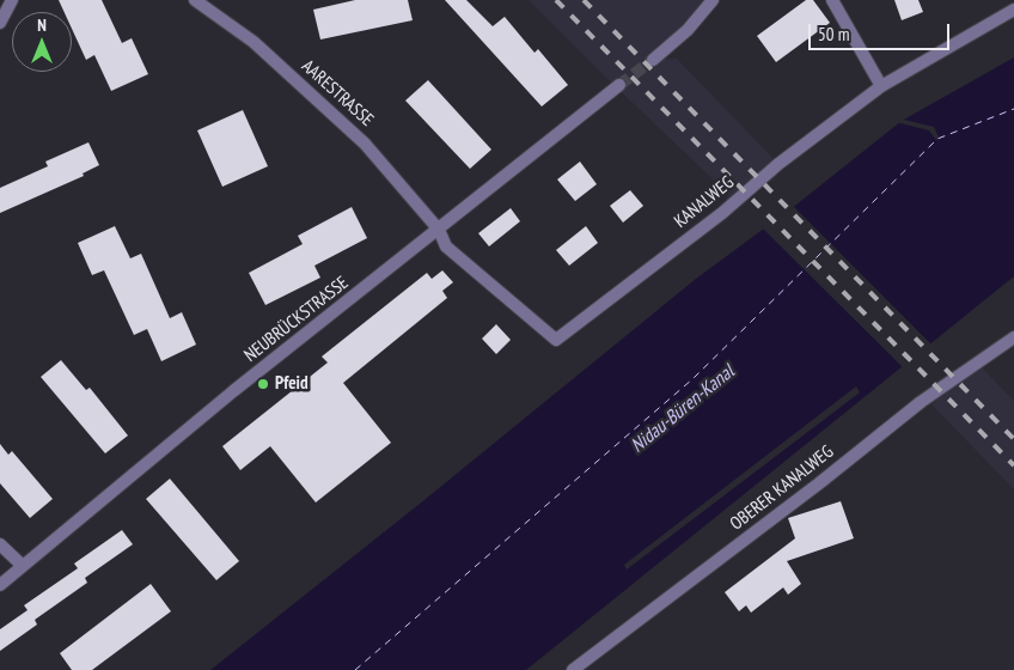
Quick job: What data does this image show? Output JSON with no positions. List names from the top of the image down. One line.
{"streets":{"street":["AARESTRASSE","KANALWEG","NEUBRÜCKSTRASSE","OBERER KANALWEG"]},"crossings":[["AARESTRASSE","KANALWEG"],["AARESTRASSE","NEUBRÜCKSTRASSE"],["KANALWEG","NEUBRÜCKSTRASSE"]],"water":["Nidau-Büren-Kanal"],"places":["Pfeid"],"scale_bar":"50 m","north":"top"}
